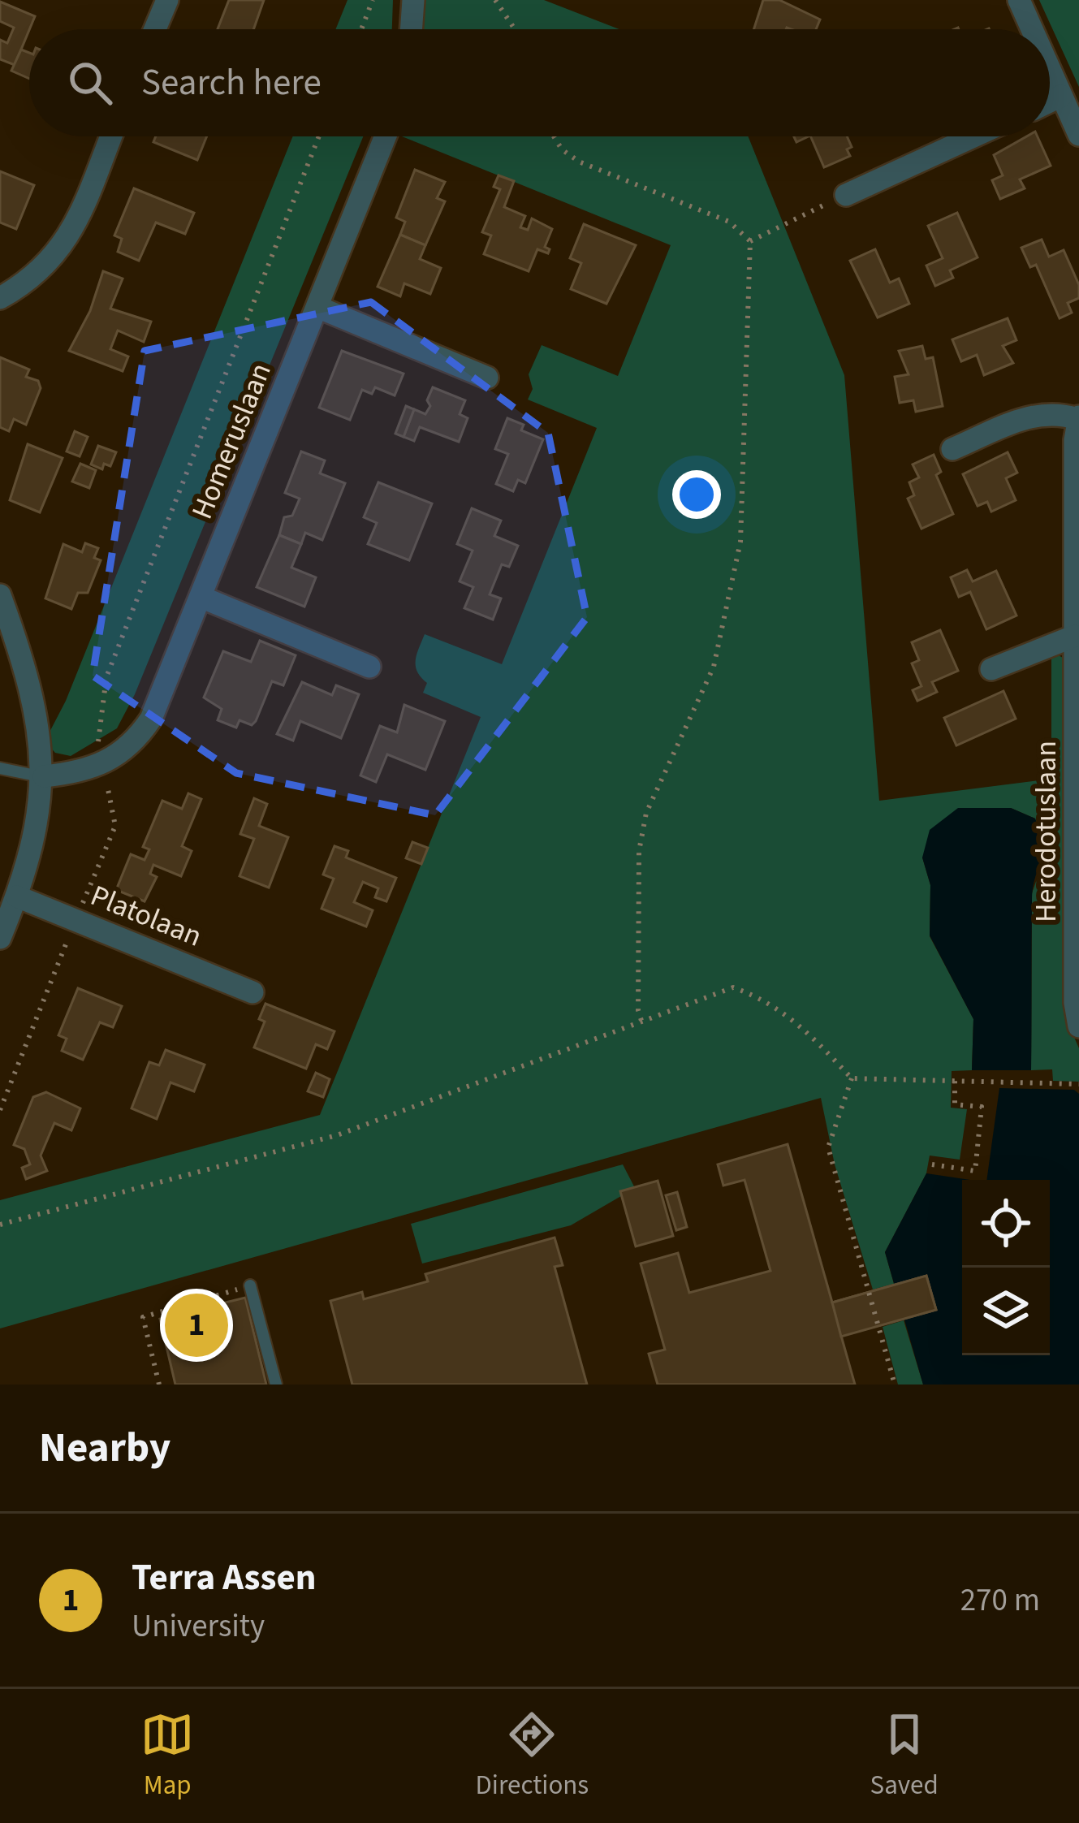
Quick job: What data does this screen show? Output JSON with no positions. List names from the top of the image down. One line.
{"streets":{"street":["Homeruslaan","Herodotuslaan","Platolaan"]},"page":{"search":"Search here","pins":"1","heading":"Nearby","list":[{"mark":"1","name":"Terra Assen","note":"University","value":"270 m"}],"nav":["Map","Directions","Saved"]}}
